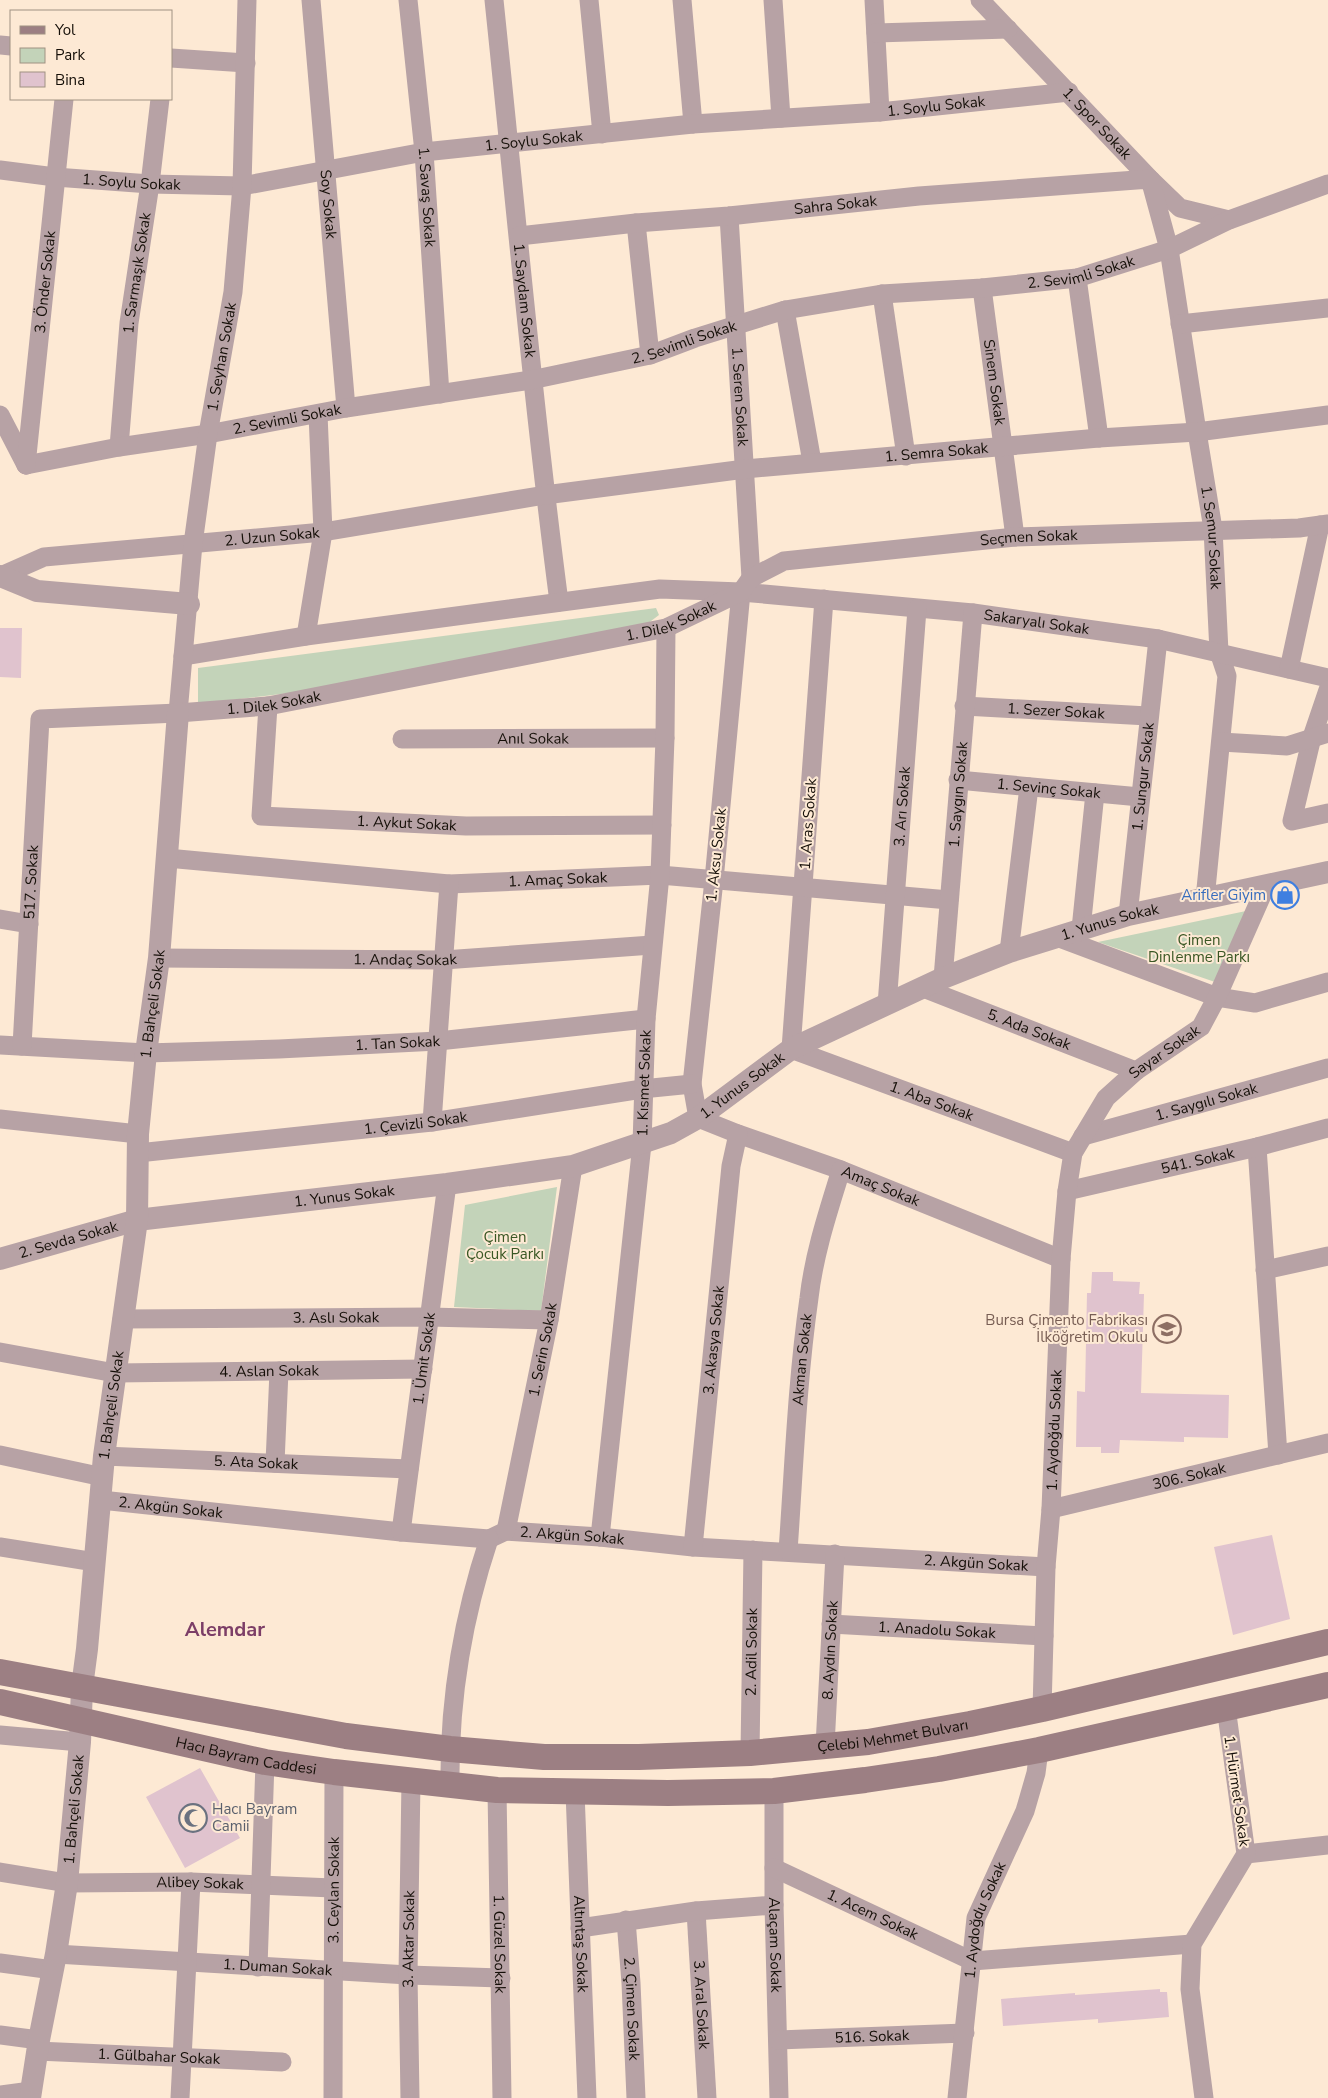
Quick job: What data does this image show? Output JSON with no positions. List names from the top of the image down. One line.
{"streets":{"main road":["Çelebi Mehmet Bulvarı","Hacı Bayram Caddesi"],"street":["1. Soylu Sokak","1. Spor Sokak","1. Savaş Sokak","Soy Sokak","Sahra Sokak","2. Sevimli Sokak","1. Sarmaşık Sokak","3. Önder Sokak","1. Saydam Sokak","1. Seyhan Sokak","Sinem Sokak","1. Seren Sokak","1. Semra Sokak","2. Uzun Sokak","1. Semur Sokak","Seçmen Sokak","1. Dilek Sokak","Sakaryalı Sokak","1. Sezer Sokak","Anıl Sokak","1. Sungur Sokak","1. Sevinç Sokak","1. Saygın Sokak","3. Arı Sokak","1. Aykut Sokak","1. Aras Sokak","1. Aksu Sokak","1. Amaç Sokak","517. Sokak","1. Yunus Sokak","1. Andaç Sokak","1. Bahçeli Sokak","5. Ada Sokak","1. Tan Sokak","Sayar Sokak","1. Kısmet Sokak","1. Aba Sokak","1. Saygılı Sokak","1. Çevizli Sokak","541. Sokak","Amaç Sokak","2. Sevda Sokak","3. Aslı Sokak","3. Akasya Sokak","1. Serin Sokak","1. Ümit Sokak","Akman Sokak","4. Aslan Sokak","1. Aydoğdu Sokak","5. Ata Sokak","306. Sokak","2. Akgün Sokak","1. Anadolu Sokak","8. Aydın Sokak","2. Adil Sokak","1. Hürmet Sokak","Alibey Sokak","3. Ceylan Sokak","1. Acem Sokak","3. Aktar Sokak","1. Güzel Sokak","Alaçam Sokak","Altıntaş Sokak","1. Duman Sokak","3. Aral Sokak","2. Çimen Sokak","516. Sokak","1. Gülbahar Sokak"]},"crossings":[["1. Soylu Sokak","1. Spor Sokak"],["1. Soylu Sokak","1. Savaş Sokak"],["1. Soylu Sokak","Soy Sokak"],["1. Soylu Sokak","1. Sarmaşık Sokak"],["1. Soylu Sokak","3. Önder Sokak"],["1. Soylu Sokak","1. Saydam Sokak"],["1. Soylu Sokak","1. Seyhan Sokak"],["1. Spor Sokak","Sahra Sokak"],["1. Spor Sokak","2. Sevimli Sokak"],["1. Spor Sokak","1. Semur Sokak"],["1. Savaş Sokak","2. Sevimli Sokak"],["Soy Sokak","2. Sevimli Sokak"],["Sahra Sokak","1. Saydam Sokak"],["Sahra Sokak","1. Seren Sokak"],["Sahra Sokak","1. Semur Sokak"],["2. Sevimli Sokak","1. Sarmaşık Sokak"],["2. Sevimli Sokak","3. Önder Sokak"],["2. Sevimli Sokak","1. Saydam Sokak"],["2. Sevimli Sokak","1. Seyhan Sokak"],["2. Sevimli Sokak","Sinem Sokak"],["2. Sevimli Sokak","1. Seren Sokak"],["2. Sevimli Sokak","1. Semur Sokak"],["1. Saydam Sokak","1. Semra Sokak"],["1. Saydam Sokak","2. Uzun Sokak"],["1. Saydam Sokak","1. Dilek Sokak"],["1. Seyhan Sokak","2. Uzun Sokak"],["1. Seyhan Sokak","1. Dilek Sokak"],["1. Seyhan Sokak","1. Bahçeli Sokak"],["Sinem Sokak","1. Semra Sokak"],["Sinem Sokak","Seçmen Sokak"],["1. Seren Sokak","1. Semra Sokak"],["1. Seren Sokak","Seçmen Sokak"],["1. Seren Sokak","1. Dilek Sokak"],["1. Seren Sokak","Sakaryalı Sokak"],["1. Seren Sokak","1. Aksu Sokak"],["1. Semra Sokak","2. Uzun Sokak"],["1. Semra Sokak","1. Semur Sokak"],["1. Semur Sokak","Seçmen Sokak"],["1. Semur Sokak","Sakaryalı Sokak"],["1. Semur Sokak","1. Yunus Sokak"],["Seçmen Sokak","1. Dilek Sokak"],["Seçmen Sokak","Sakaryalı Sokak"],["Seçmen Sokak","1. Aksu Sokak"],["1. Dilek Sokak","Sakaryalı Sokak"],["1. Dilek Sokak","1. Aykut Sokak"],["1. Dilek Sokak","1. Aksu Sokak"],["1. Dilek Sokak","517. Sokak"],["1. Dilek Sokak","1. Bahçeli Sokak"],["1. Dilek Sokak","1. Kısmet Sokak"],["Sakaryalı Sokak","1. Sungur Sokak"],["Sakaryalı Sokak","1. Saygın Sokak"],["Sakaryalı Sokak","3. Arı Sokak"],["Sakaryalı Sokak","1. Aras Sokak"],["Sakaryalı Sokak","1. Aksu Sokak"],["1. Sezer Sokak","1. Sungur Sokak"],["1. Sezer Sokak","1. Saygın Sokak"],["Anıl Sokak","1. Kısmet Sokak"],["1. Sungur Sokak","1. Sevinç Sokak"],["1. Sungur Sokak","1. Yunus Sokak"],["1. Sevinç Sokak","1. Saygın Sokak"],["1. Saygın Sokak","1. Amaç Sokak"],["1. Saygın Sokak","1. Yunus Sokak"],["3. Arı Sokak","1. Amaç Sokak"],["3. Arı Sokak","1. Yunus Sokak"],["1. Aykut Sokak","1. Kısmet Sokak"],["1. Aras Sokak","1. Amaç Sokak"],["1. Aras Sokak","1. Yunus Sokak"],["1. Aras Sokak","1. Aba Sokak"],["1. Aksu Sokak","1. Amaç Sokak"],["1. Aksu Sokak","1. Yunus Sokak"],["1. Aksu Sokak","1. Çevizli Sokak"],["1. Aksu Sokak","Amaç Sokak"],["1. Amaç Sokak","1. Bahçeli Sokak"],["1. Amaç Sokak","1. Kısmet Sokak"],["517. Sokak","1. Tan Sokak"],["1. Yunus Sokak","1. Bahçeli Sokak"],["1. Yunus Sokak","5. Ada Sokak"],["1. Yunus Sokak","Sayar Sokak"],["1. Yunus Sokak","1. Kısmet Sokak"],["1. Yunus Sokak","1. Aba Sokak"],["1. Yunus Sokak","Amaç Sokak"],["1. Yunus Sokak","2. Sevda Sokak"],["1. Yunus Sokak","1. Serin Sokak"],["1. Yunus Sokak","1. Ümit Sokak"],["1. Andaç Sokak","1. Bahçeli Sokak"],["1. Andaç Sokak","1. Kısmet Sokak"],["1. Bahçeli Sokak","1. Tan Sokak"],["1. Bahçeli Sokak","1. Çevizli Sokak"],["1. Bahçeli Sokak","2. Sevda Sokak"],["1. Bahçeli Sokak","3. Aslı Sokak"],["1. Bahçeli Sokak","4. Aslan Sokak"],["1. Bahçeli Sokak","5. Ata Sokak"],["1. Bahçeli Sokak","2. Akgün Sokak"],["1. Bahçeli Sokak","Hacı Bayram Caddesi"],["1. Bahçeli Sokak","Alibey Sokak"],["1. Bahçeli Sokak","1. Duman Sokak"],["1. Bahçeli Sokak","1. Gülbahar Sokak"],["5. Ada Sokak","Sayar Sokak"],["1. Tan Sokak","1. Kısmet Sokak"],["Sayar Sokak","1. Aba Sokak"],["Sayar Sokak","1. Saygılı Sokak"],["Sayar Sokak","1. Aydoğdu Sokak"],["1. Kısmet Sokak","1. Çevizli Sokak"],["1. Kısmet Sokak","2. Akgün Sokak"],["1. Aba Sokak","1. Aydoğdu Sokak"],["541. Sokak","1. Aydoğdu Sokak"],["Amaç Sokak","3. Akasya Sokak"],["Amaç Sokak","Akman Sokak"],["Amaç Sokak","1. Aydoğdu Sokak"],["3. Aslı Sokak","1. Serin Sokak"],["3. Aslı Sokak","1. Ümit Sokak"],["3. Akasya Sokak","2. Akgün Sokak"],["1. Serin Sokak","2. Akgün Sokak"],["1. Ümit Sokak","4. Aslan Sokak"],["1. Ümit Sokak","5. Ata Sokak"],["1. Ümit Sokak","2. Akgün Sokak"],["Akman Sokak","2. Akgün Sokak"],["1. Aydoğdu Sokak","306. Sokak"],["1. Aydoğdu Sokak","2. Akgün Sokak"],["1. Aydoğdu Sokak","1. Anadolu Sokak"],["1. Aydoğdu Sokak","Çelebi Mehmet Bulvarı"],["1. Aydoğdu Sokak","1. Acem Sokak"],["1. Aydoğdu Sokak","516. Sokak"],["2. Akgün Sokak","8. Aydın Sokak"],["2. Akgün Sokak","2. Adil Sokak"],["1. Anadolu Sokak","8. Aydın Sokak"],["8. Aydın Sokak","Çelebi Mehmet Bulvarı"],["2. Adil Sokak","Çelebi Mehmet Bulvarı"],["Hacı Bayram Caddesi","3. Ceylan Sokak"],["Hacı Bayram Caddesi","3. Aktar Sokak"],["Hacı Bayram Caddesi","1. Güzel Sokak"],["Alibey Sokak","3. Ceylan Sokak"],["3. Ceylan Sokak","1. Duman Sokak"],["1. Acem Sokak","Alaçam Sokak"],["3. Aktar Sokak","1. Duman Sokak"],["1. Güzel Sokak","1. Duman Sokak"],["Alaçam Sokak","516. Sokak"]],"districts":["Alemdar"],"parks":["Çimen Dinlenme Parkı","Çimen Çocuk Parkı"],"places":{"shop":["Arifler Giyim"],"school or university":["Bursa Çimento Fabrikası İlköğretim Okulu"],"mosque":["Hacı Bayram Camii"]},"legend":["Yol","Park","Bina"]}
